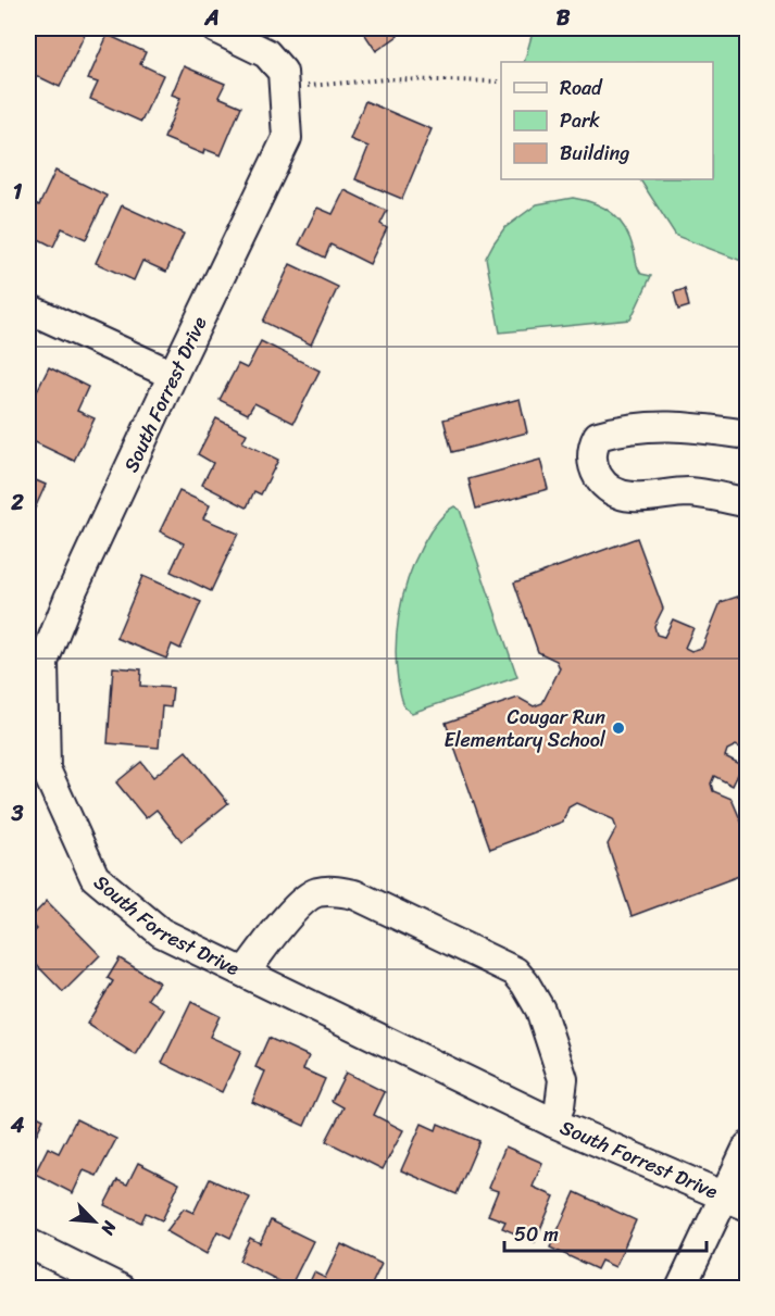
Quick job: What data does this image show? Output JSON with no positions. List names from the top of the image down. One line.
{"streets":{"street":["South Forrest Drive"]},"places":["Cougar Run Elementary School"],"legend":["Road","Park","Building"],"scale_bar":"50 m","north":"bottom right","grid":{"columns":["A","B"],"rows":["1","2","3","4"]}}
